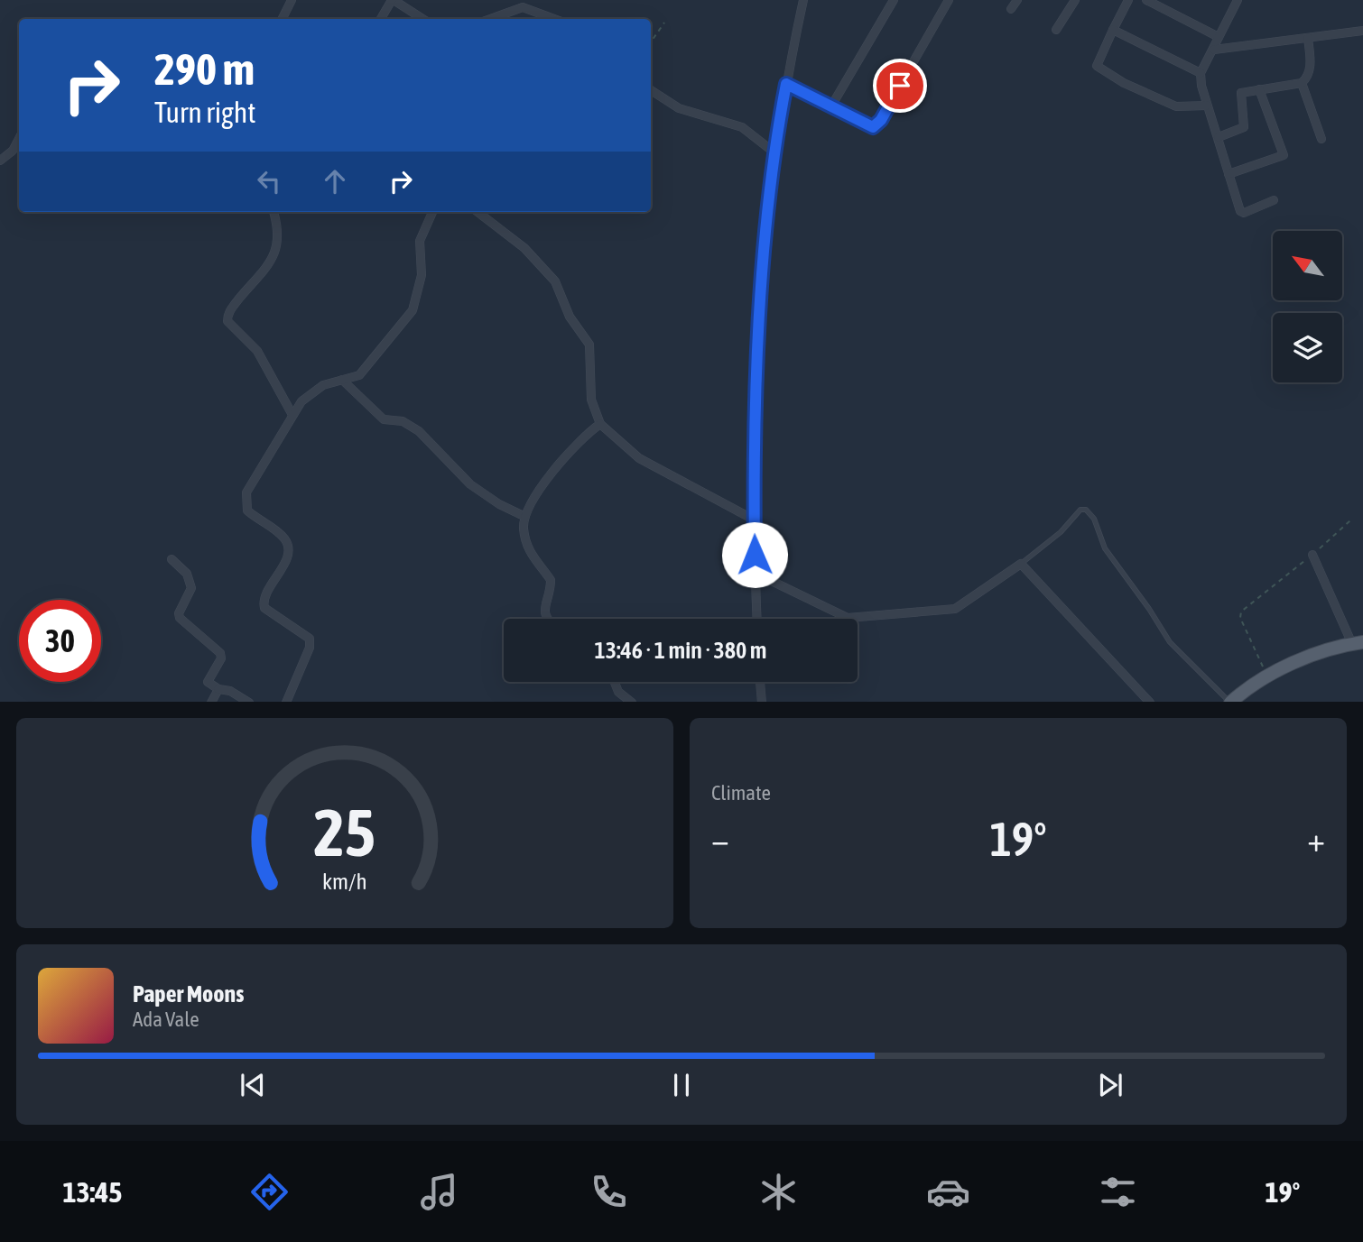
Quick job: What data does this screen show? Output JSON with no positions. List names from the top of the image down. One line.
{"north":"top left","page":{"turn":["290 m","Turn right"],"limit":"30","trip":"13:46 · 1 min · 380 m","tile":"Climate","heat":["−","19°","+"],"song":["Paper Moons","Ada Vale"],"tabs":["13:45","19°"],"gauge":["25","km/h"]}}
